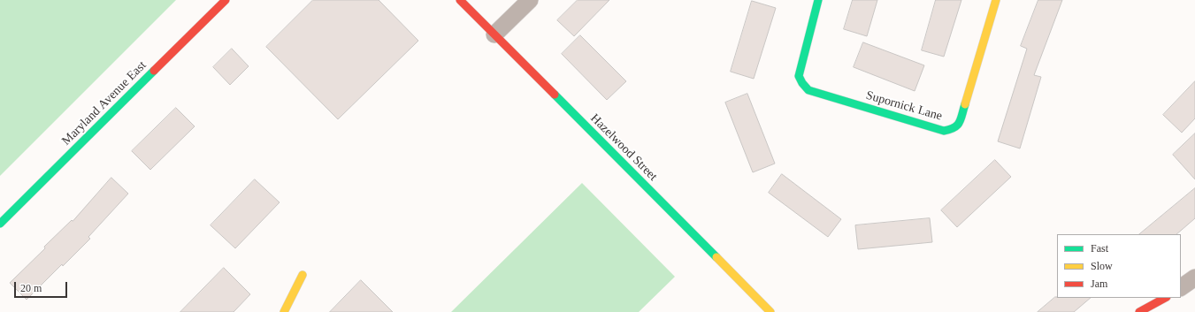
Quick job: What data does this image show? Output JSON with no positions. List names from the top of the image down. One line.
{"streets":{"street":["Maryland Avenue East","Supornick Lane","Hazelwood Street"]},"legend":["Fast","Slow","Jam"],"scale_bar":"20 m"}
